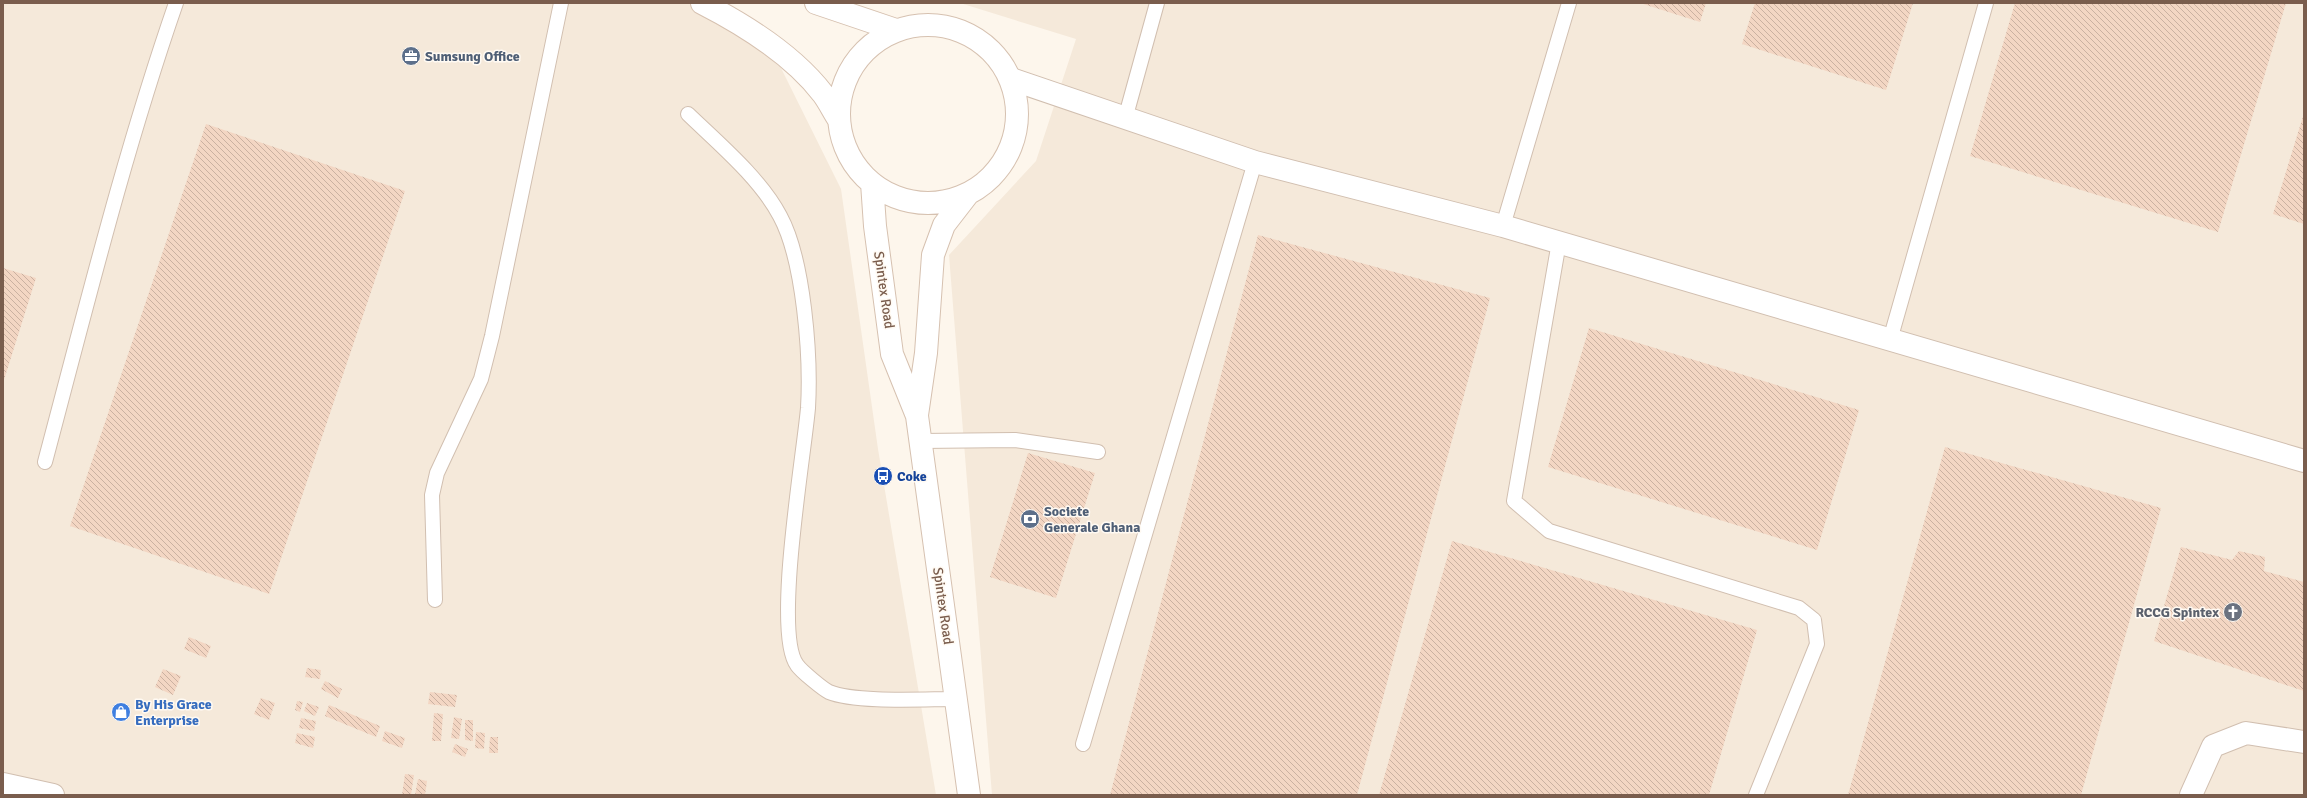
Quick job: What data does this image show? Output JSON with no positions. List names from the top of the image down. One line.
{"streets":{"main road":["Spintex Road"]},"places":{"office":["Sumsung Office"],"bus stop":["Coke"],"bank":["Societe Generale Ghana"],"church":["RCCG Spintex"],"shop":["By His Grace Enterprise"]}}
